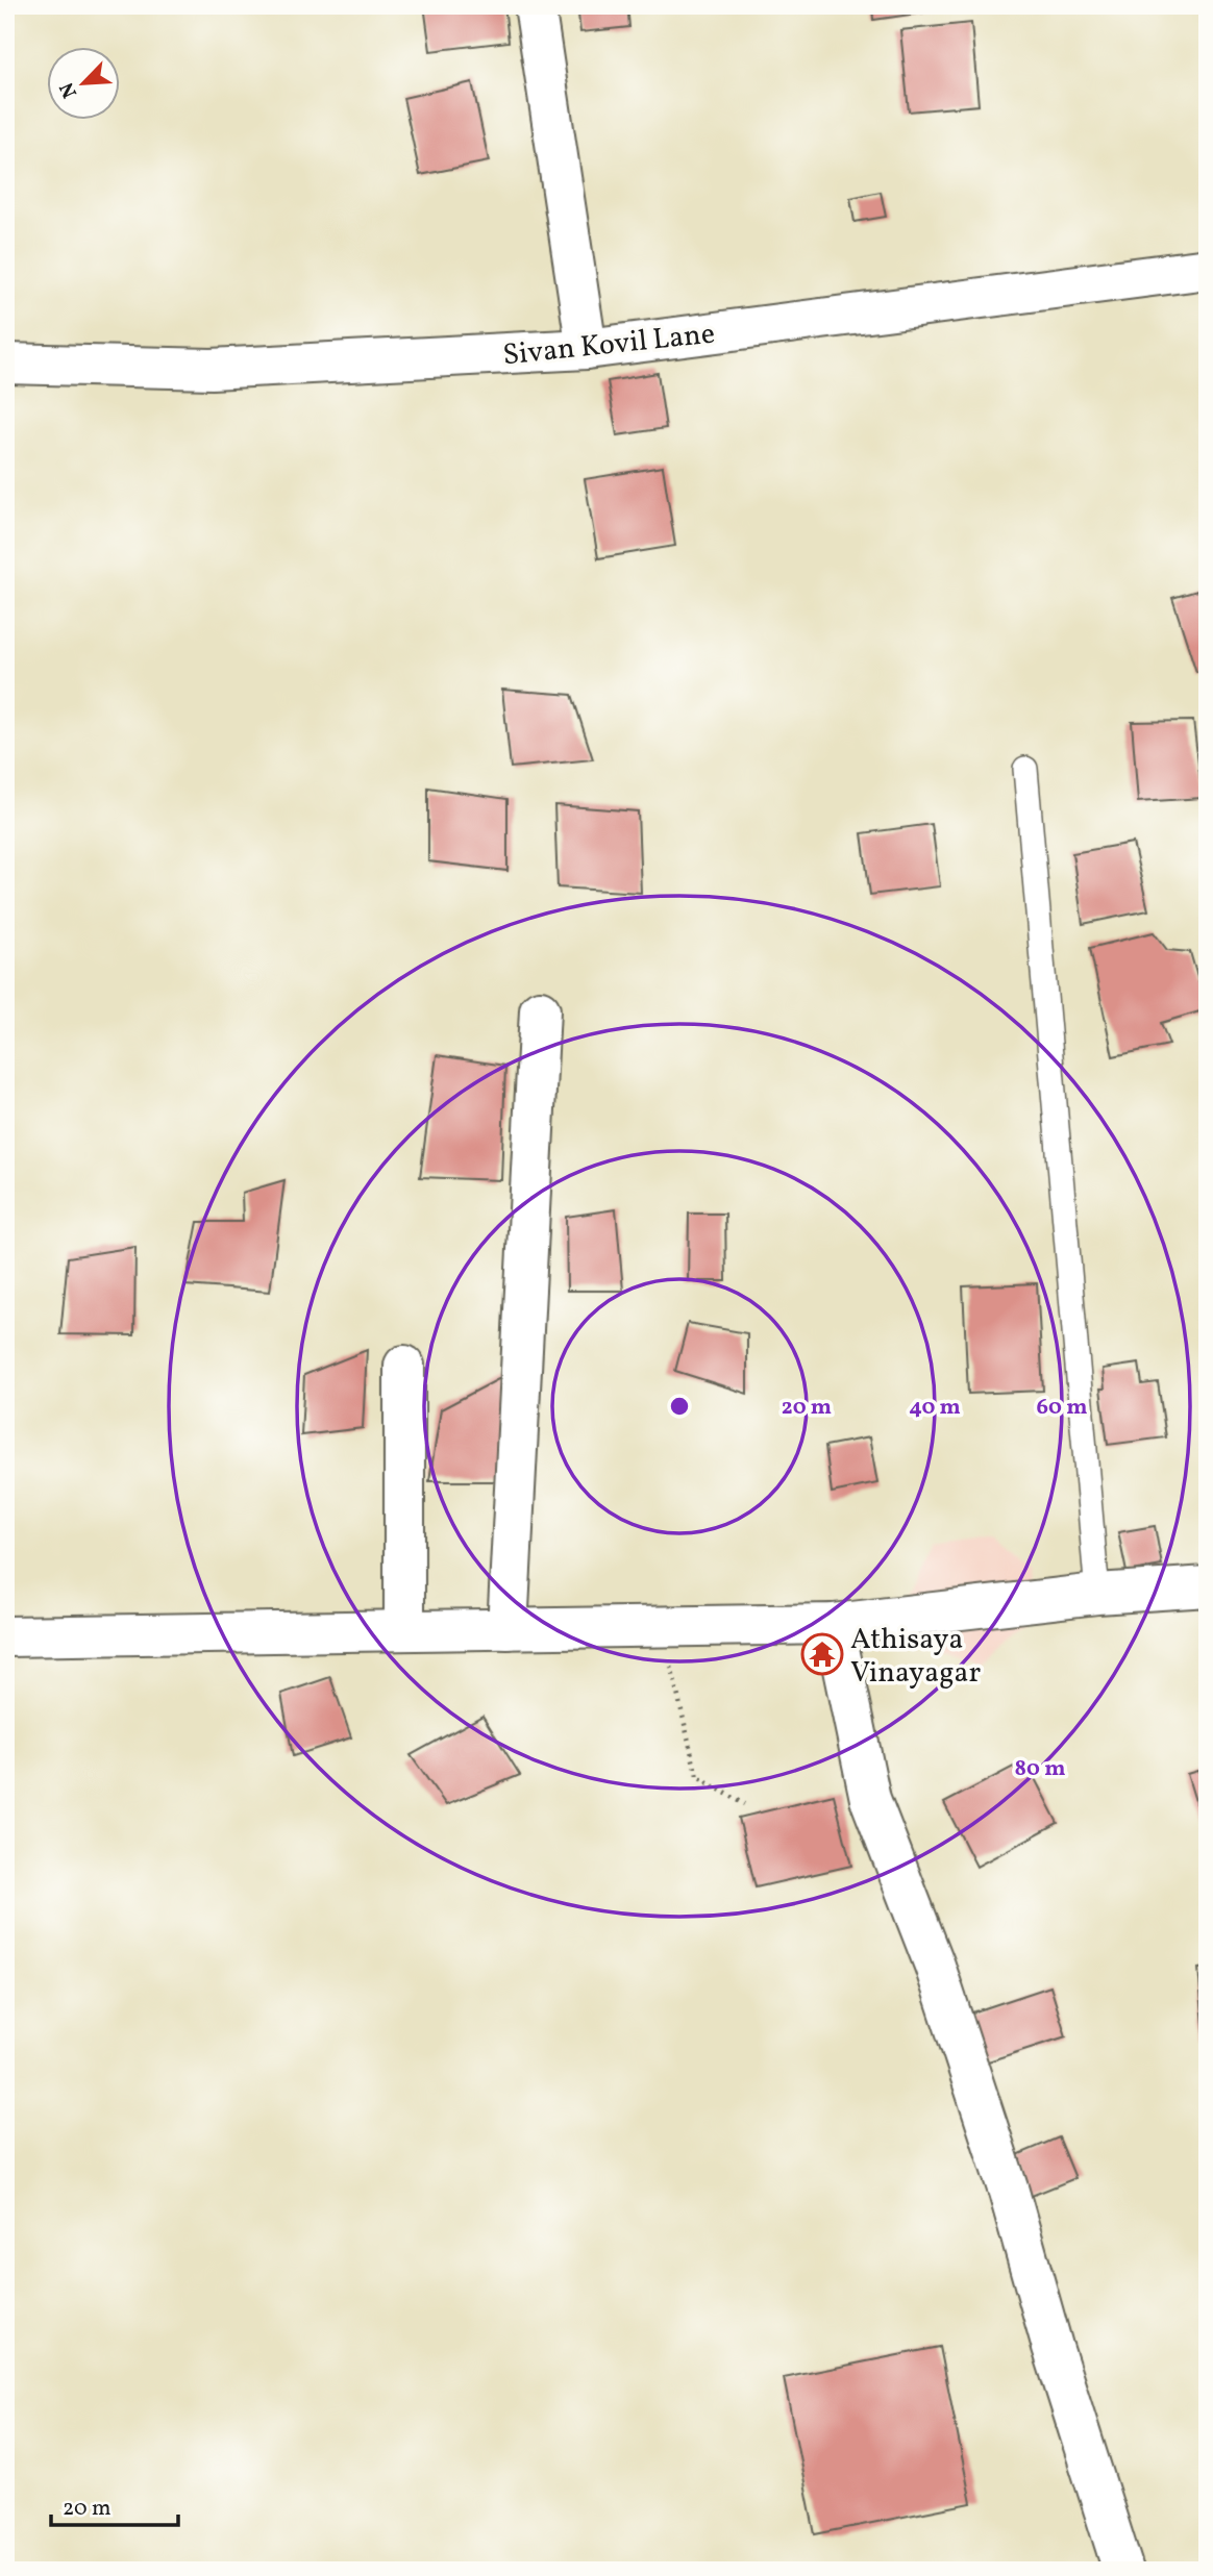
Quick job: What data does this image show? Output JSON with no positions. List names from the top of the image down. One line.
{"streets":{"street":["Sivan Kovil Lane"]},"places":{"temple":["Athisaya Vinayagar"]},"scale_bar":"20 m","north":"bottom left","rings":["20 m","40 m","60 m","80 m"]}
